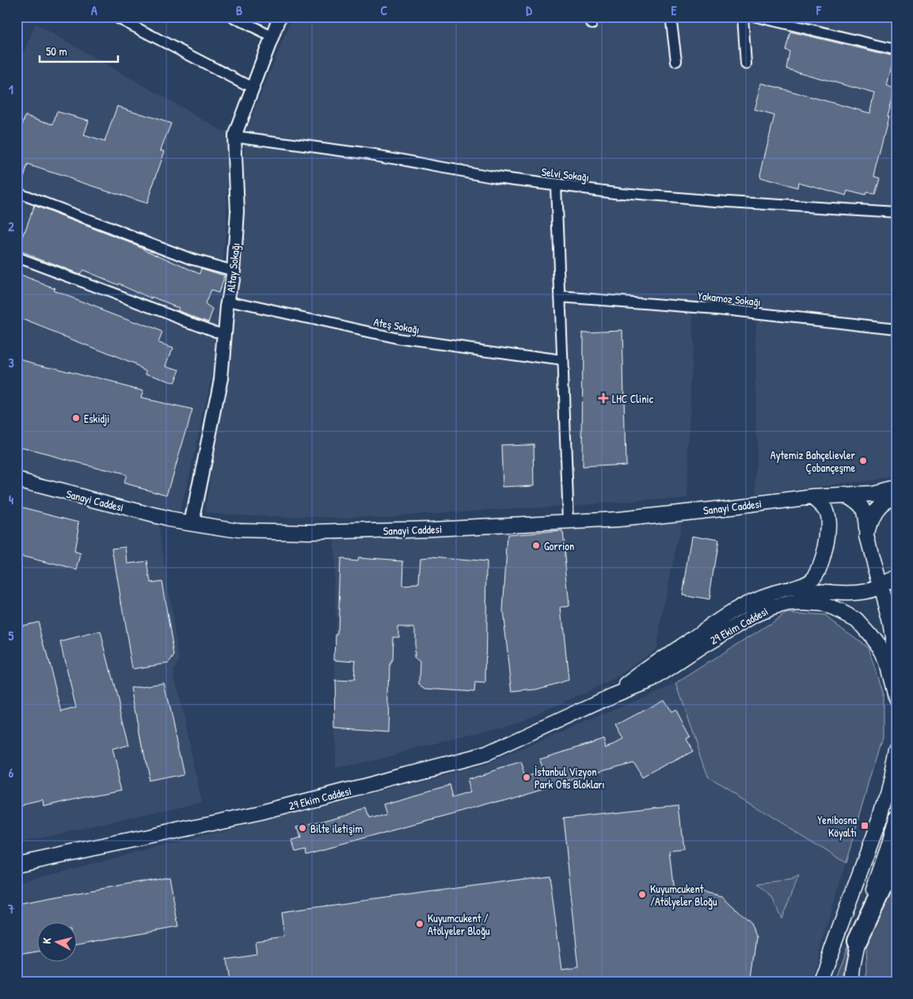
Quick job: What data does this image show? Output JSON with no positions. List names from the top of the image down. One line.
{"streets":{"main road":["Sanayi Caddesi","29 Ekim Caddesi"],"street":["Selvi Sokağı","Altay Sokağı","Yakamoz Sokağı","Ateş Sokağı"]},"crossings":[["Selvi Sokağı","Altay Sokağı"],["Altay Sokağı","Ateş Sokağı"],["Altay Sokağı","Sanayi Caddesi"]],"places":{"health":["LHC Clinic"],"other":["Eskidji","Aytemiz Bahçelievler Çobançeşme","Gorrion","İstanbul Vizyon Park Ofis Blokları","Bilte iletişim","Kuyumcukent /Atölyeler Bloğu","Kuyumcukent / Atölyeler Bloğu"],"transit":["Yenibosna Köyaltı"]},"scale_bar":"50 m","north":"left","grid":{"columns":["A","B","C","D","E","F"],"rows":["1","2","3","4","5","6","7"]}}
